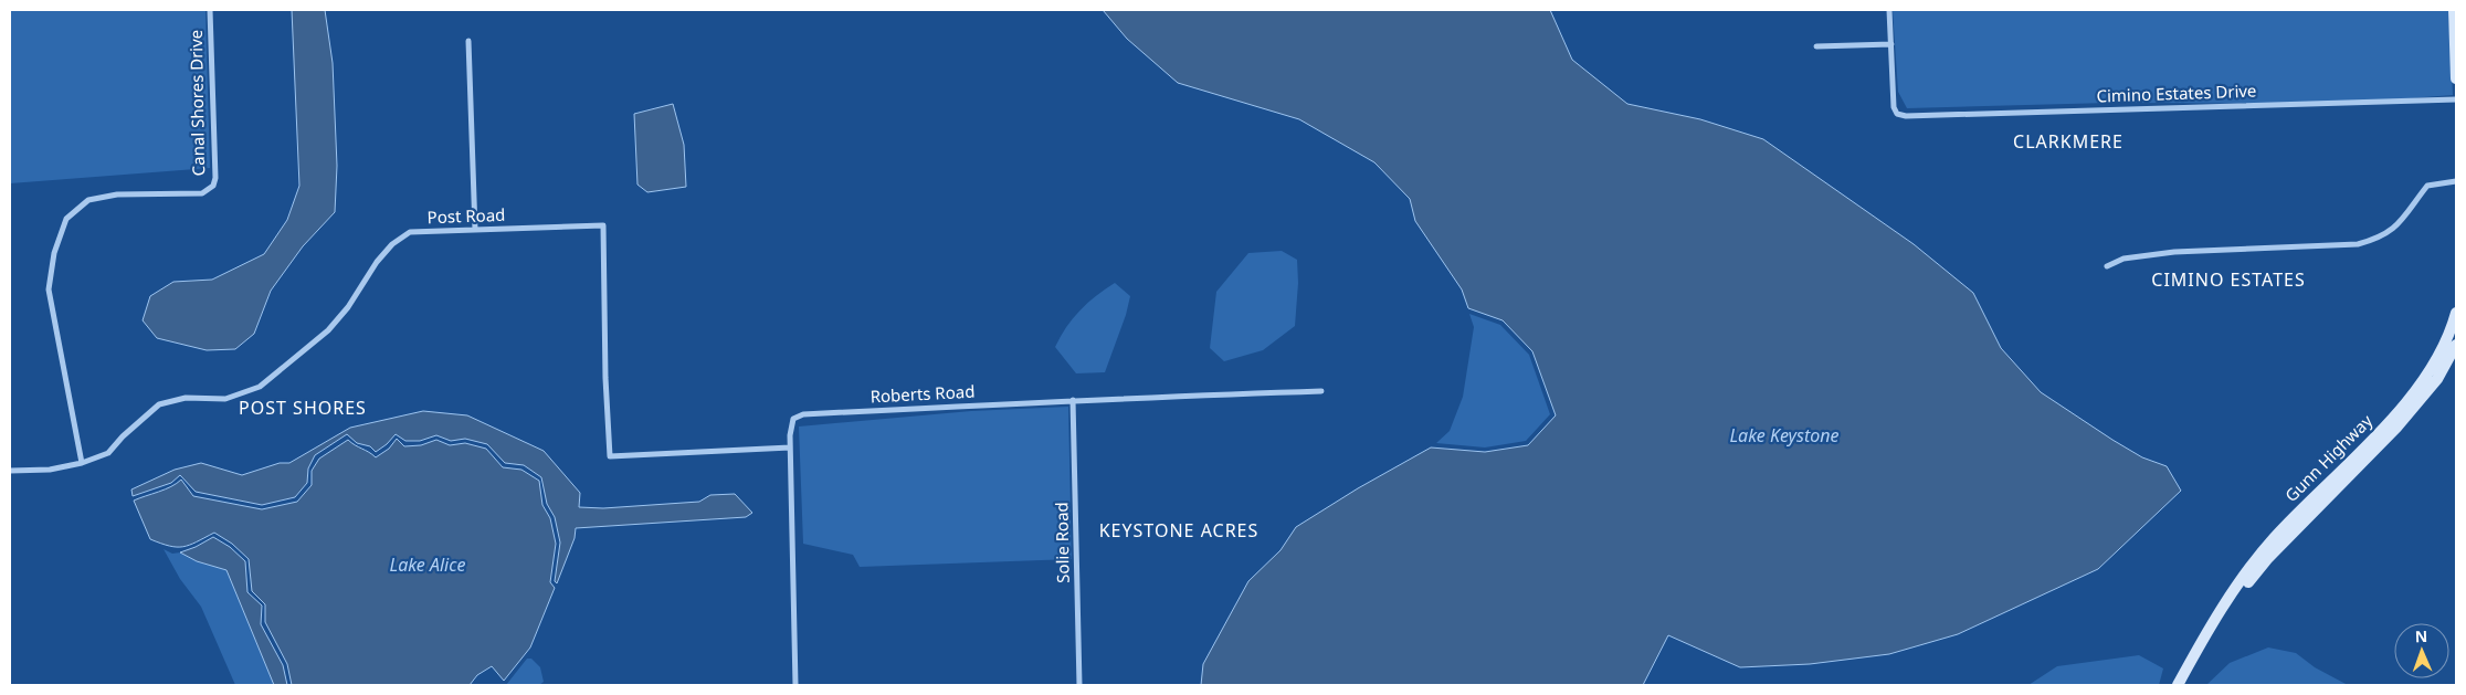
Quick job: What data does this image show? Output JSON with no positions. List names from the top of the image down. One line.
{"streets":{"main road":["Gunn Highway"],"street":["Cimino Estates Drive","Canal Shores Drive","Post Road","Roberts Road","Solie Road"]},"crossings":[["Canal Shores Drive","Post Road"],["Post Road","Roberts Road"],["Roberts Road","Solie Road"]],"districts":["CLARKMERE","CIMINO ESTATES","POST SHORES","KEYSTONE ACRES"],"water":["Lake Keystone","Lake Alice"],"north":"top"}
